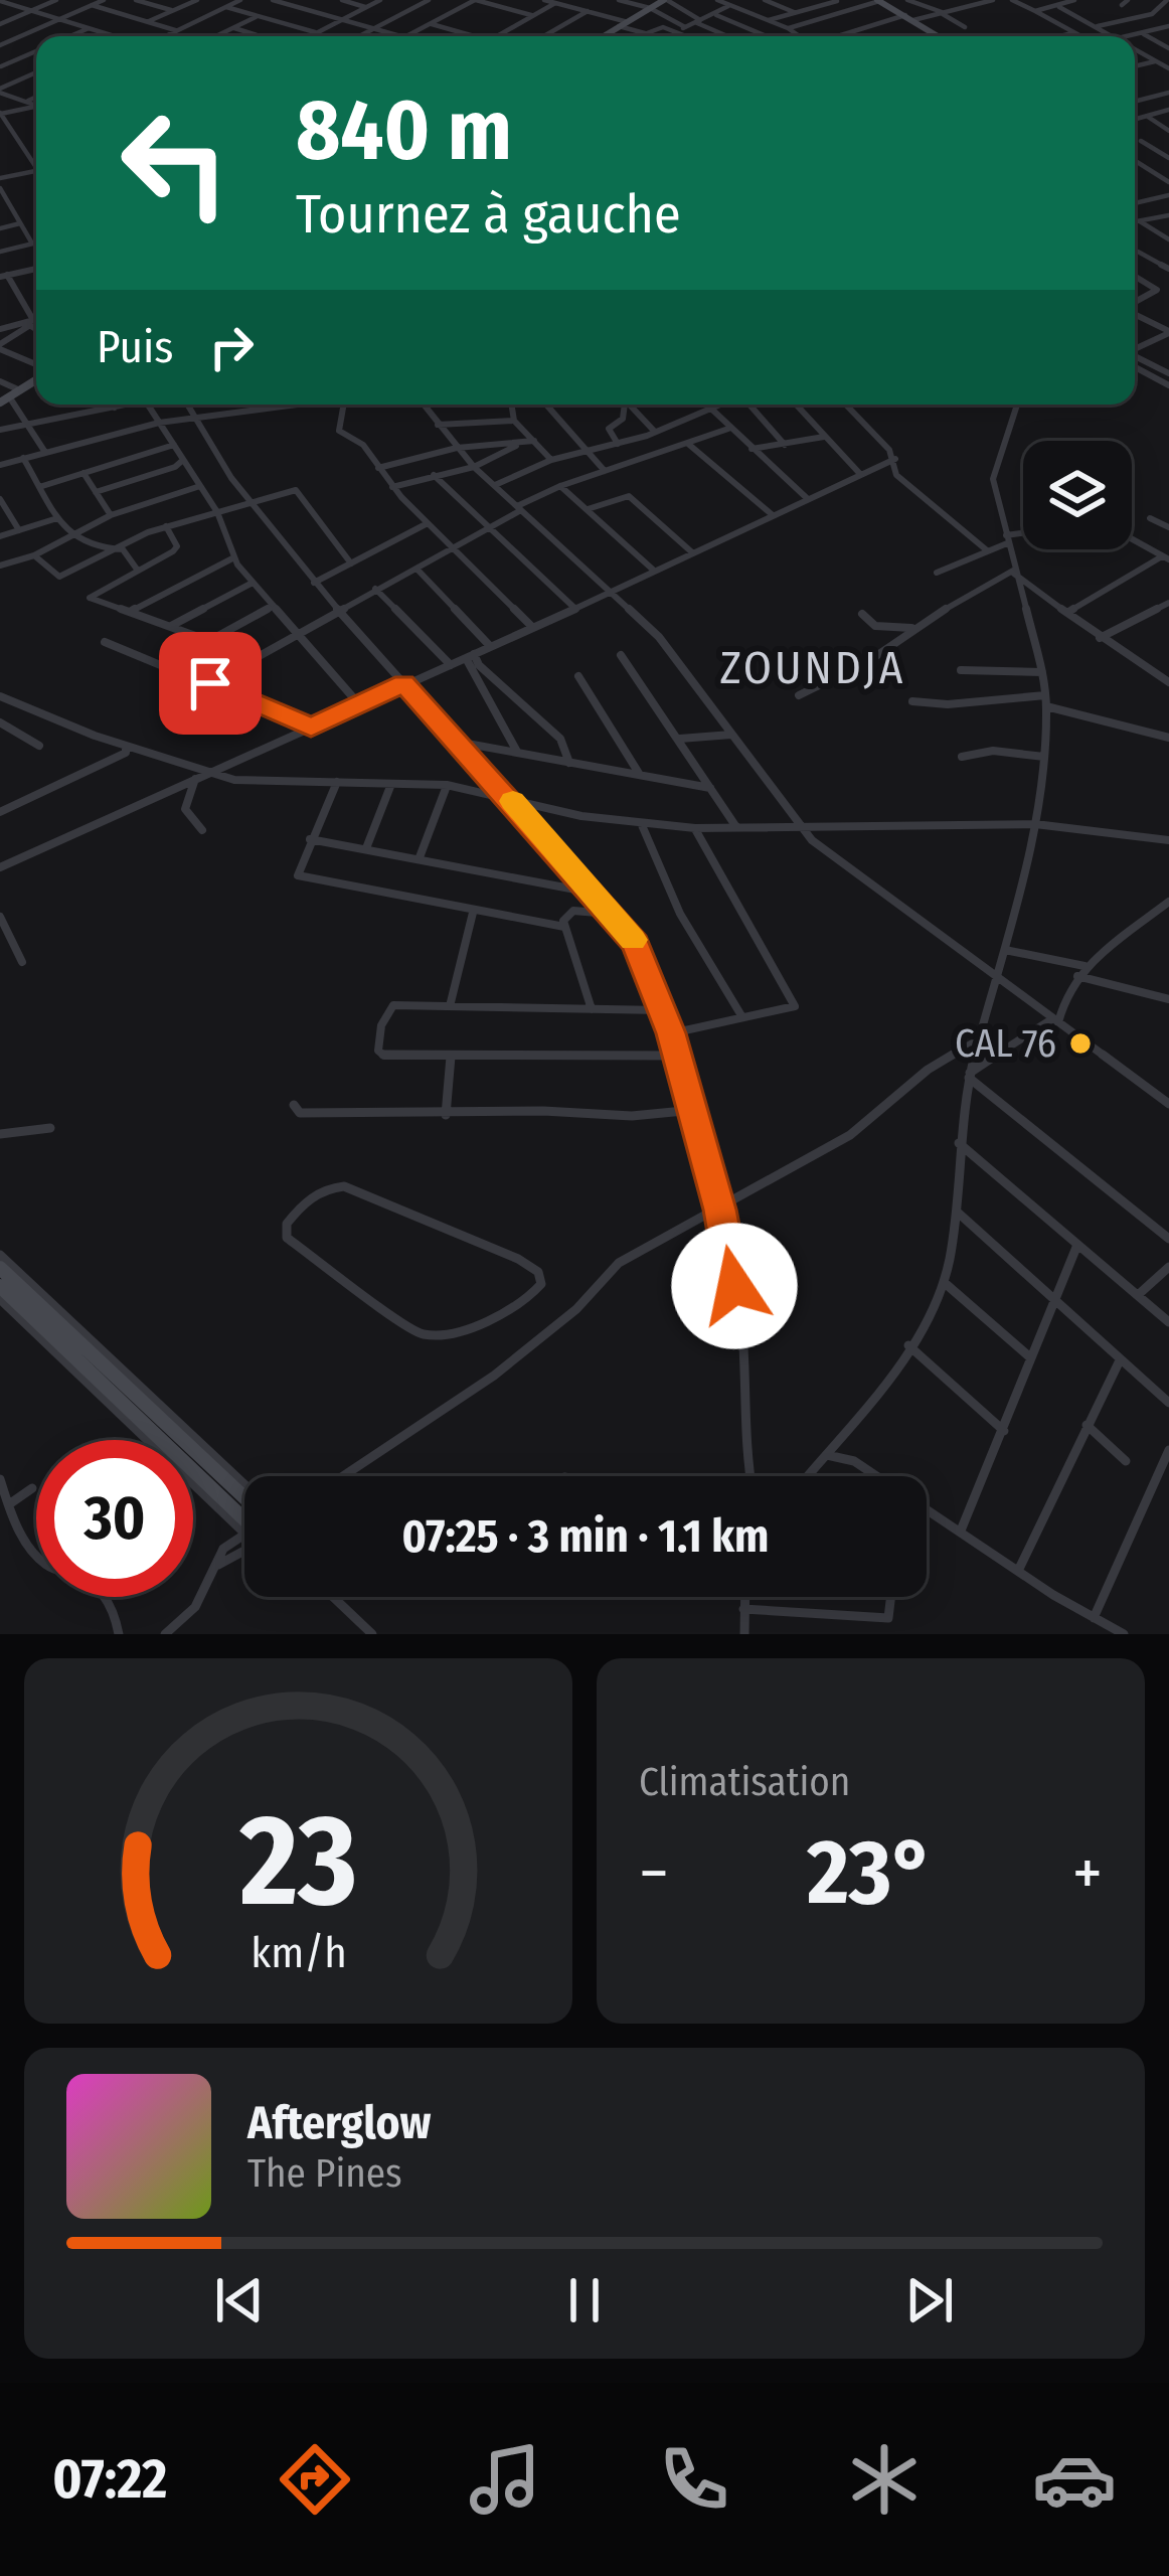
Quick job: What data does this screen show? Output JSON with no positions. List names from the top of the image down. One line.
{"districts":["ZOUNDJA"],"places":["CAL 76"],"page":{"turn":["840 m","Tournez à gauche"],"then":"Puis","limit":"30","trip":"07:25 · 3 min · 1.1 km","tile":"Climatisation","heat":["−","23°","+"],"song":["Afterglow","The Pines"],"tabs":"07:22","gauge":["23","km/h"]}}
